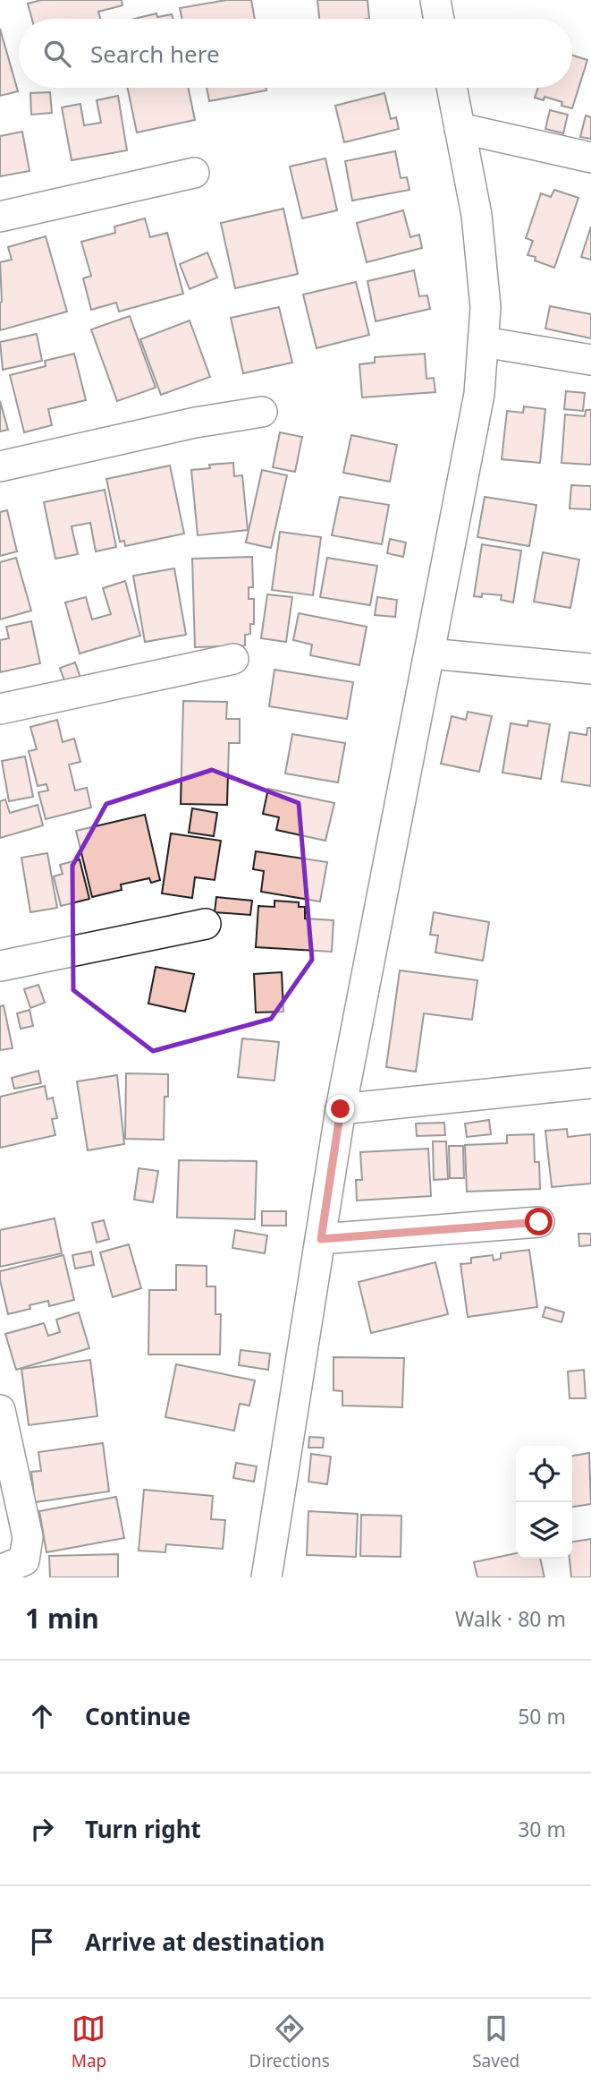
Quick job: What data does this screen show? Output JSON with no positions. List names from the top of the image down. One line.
{"page":{"search":"Search here","heading":["1 min","Walk · 80 m"],"list":[["Continue","50 m"],["Turn right","30 m"],"Arrive at destination"],"nav":["Map","Directions","Saved"]}}
